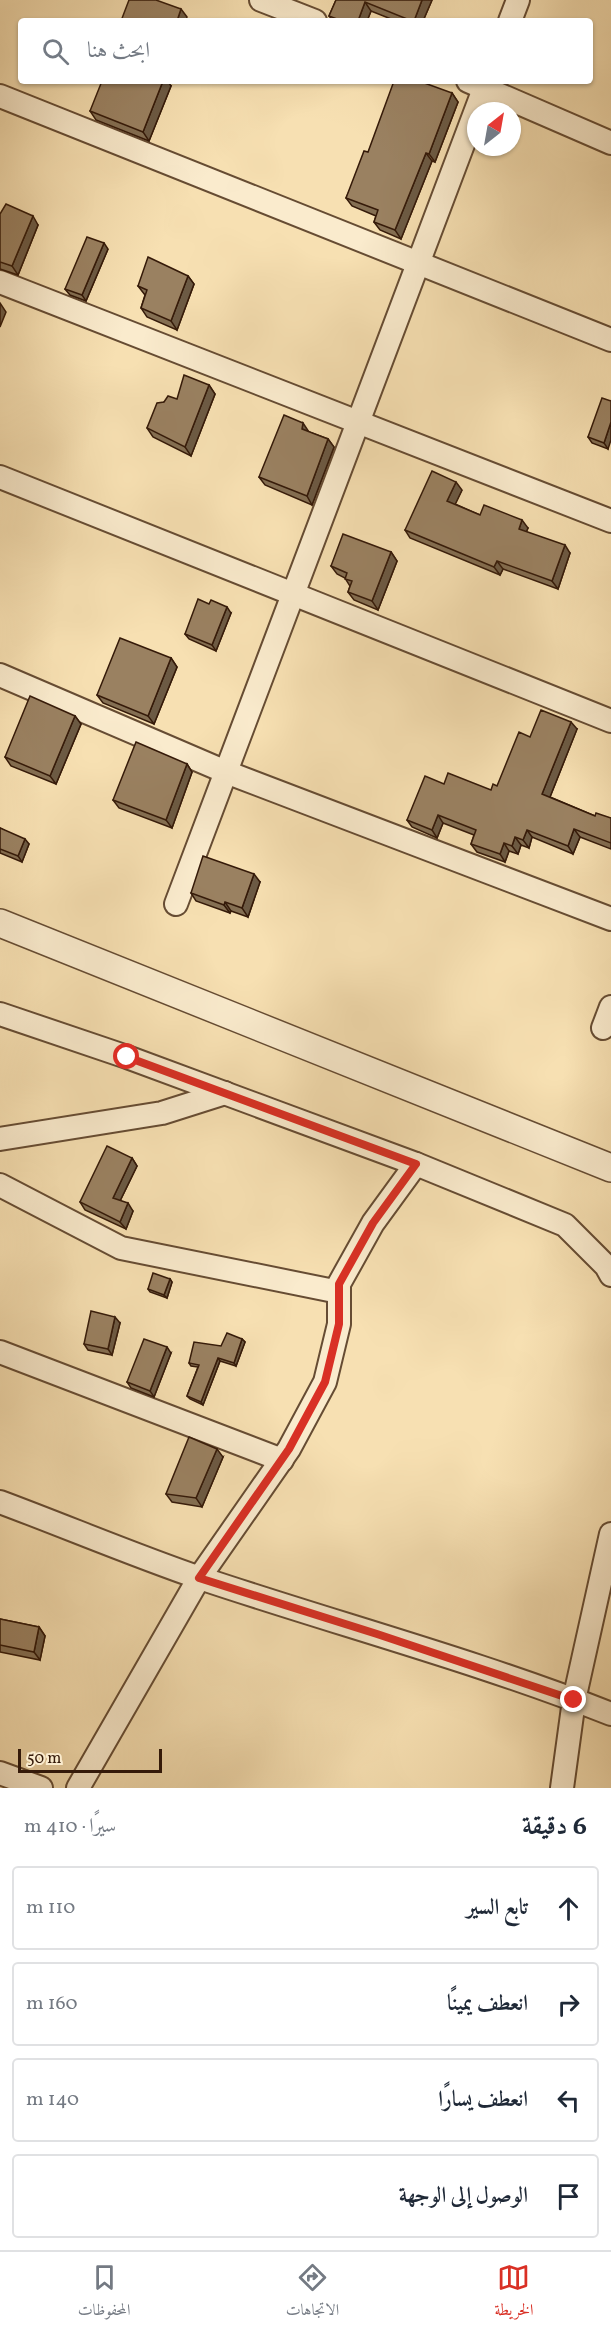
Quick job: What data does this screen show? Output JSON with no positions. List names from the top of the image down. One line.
{"scale_bar":"50 m","north":"top right","page":{"search":"ابحث هنا","scale":"50 m","heading":["6 دقيقة","سيرًا · 410 m"],"list":[["تابع السير","110 m"],["انعطف يمينًا","160 m"],["انعطف يسارًا","140 m"],"الوصول إلى الوجهة"],"nav":["الخريطة","الاتجاهات","المحفوظات"]}}
